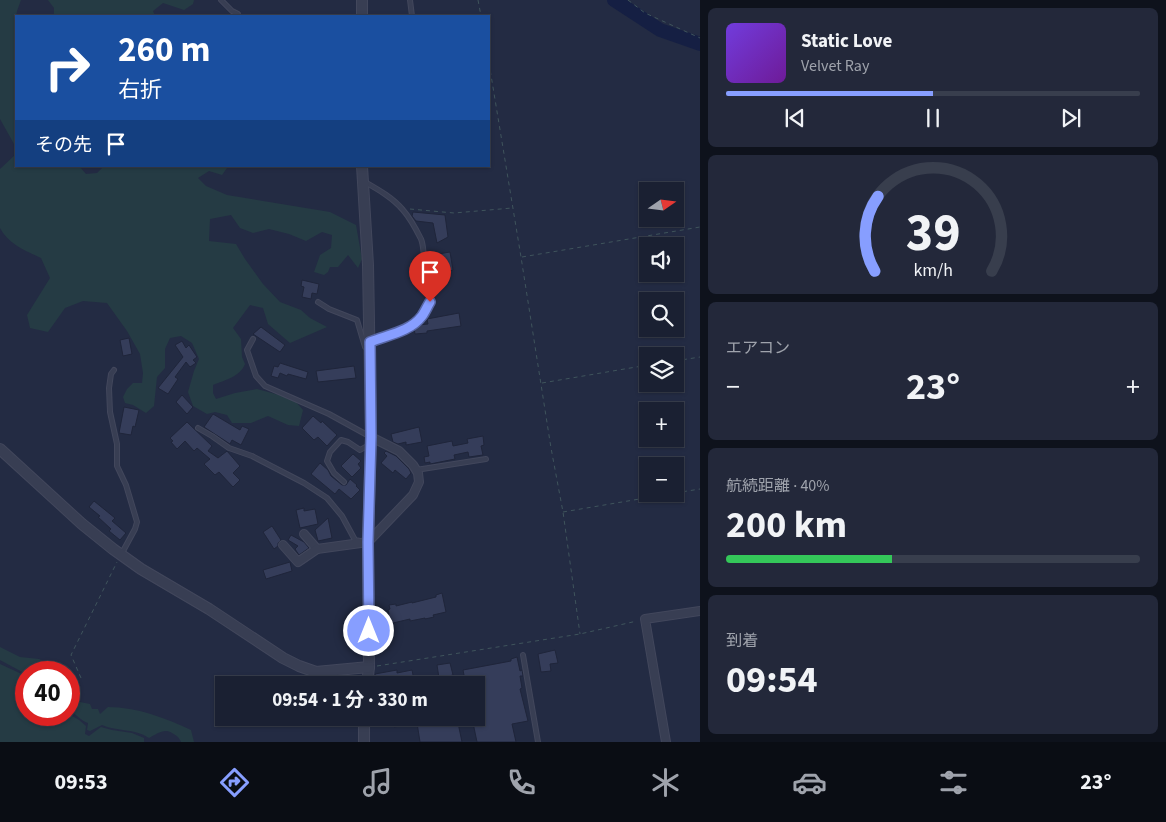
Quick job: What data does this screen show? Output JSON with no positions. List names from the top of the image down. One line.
{"north":"right","page":{"turn":["260 m","右折"],"song":["Static Love","Velvet Ray"],"then":"その先","map_buttons":["+","−"],"tile":["エアコン",["航続距離 · 40%","200 km"],["到着","09:54"]],"heat":["−","23°","+"],"limit":"40","trip":"09:54 · 1 分 · 330 m","tabs":["09:53","23°"],"gauge":["39","km/h"]}}
